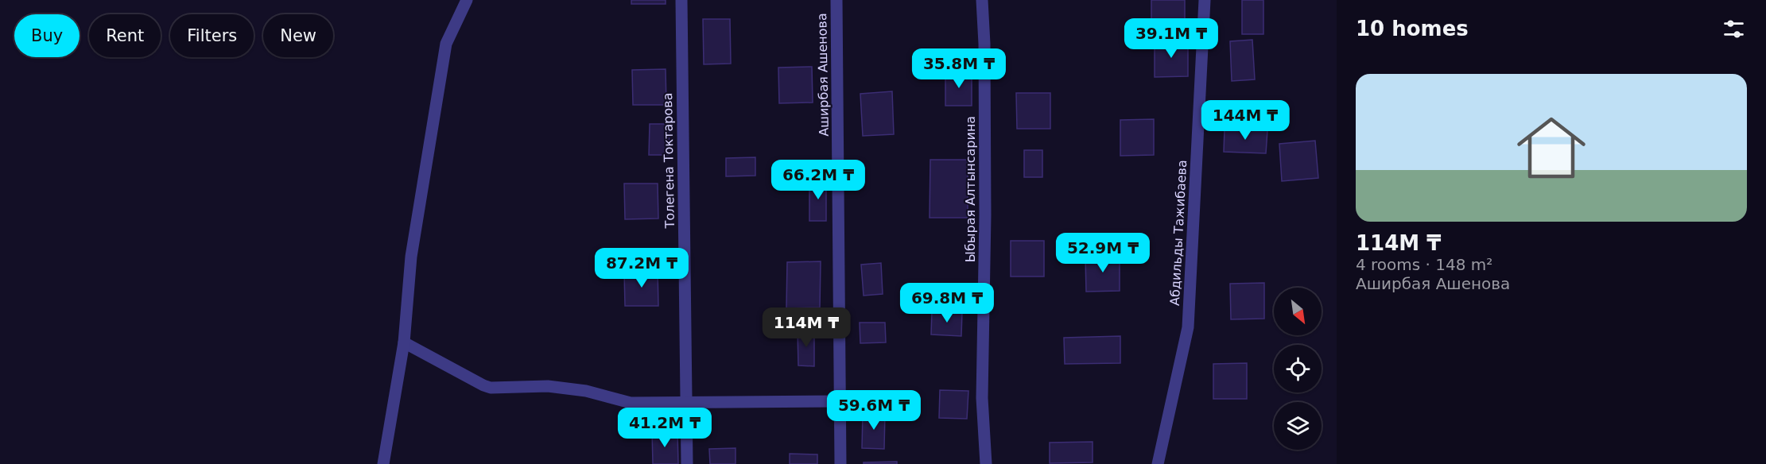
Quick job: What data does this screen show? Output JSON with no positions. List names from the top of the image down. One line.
{"streets":{"street":["Аширбая Ашенова","Толегена Токтарова","Ыбырая Алтынсарина","Абдильды Тажибаева"]},"north":"bottom right","page":{"heading":"10 homes","chip":["Buy","Rent","Filters","New"],"price":["39.1M ₸","35.8M ₸","144M ₸","66.2M ₸","52.9M ₸","87.2M ₸","69.8M ₸","114M ₸","59.6M ₸","41.2M ₸"],"list":[{"name":"114M ₸","note":"4 rooms · 148 m² · Аширбая Ашенова"}]}}
